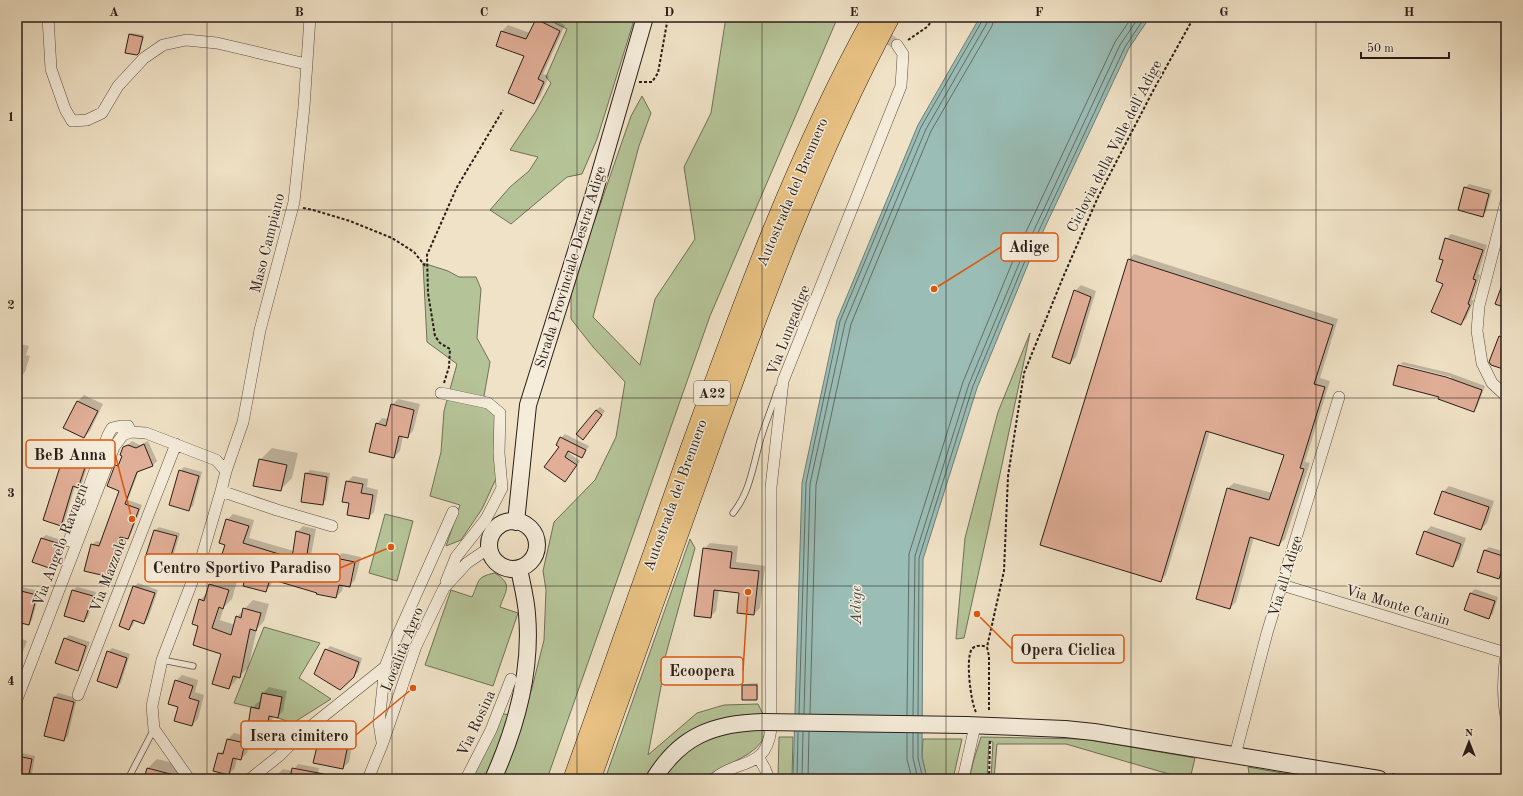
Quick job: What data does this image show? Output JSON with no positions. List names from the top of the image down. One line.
{"streets":{"highway":["Autostrada del Brennero","A22"],"main road":["Strada Provinciale Destra Adige"],"street":["Maso Campiano","Via Lungadige","Via Angelo Ravagni","Via Mazzole","Via all'Adige","Via Monte Canin","Località Agro","Via Rosina"],"path":["Ciclovia della Valle dell'Adige"]},"crossings":[["Maso Campiano","Via Angelo Ravagni"],["Strada Provinciale Destra Adige","Località Agro"],["Via Angelo Ravagni","Via Mazzole"],["Via all'Adige","Via Monte Canin"]],"water":["Adige"],"places":["Adige","BeB Anna","Centro Sportivo Paradiso","Ecoopera","Opera Ciclica","Isera cimitero"],"scale_bar":"50 m","north":"top","grid":{"columns":["A","B","C","D","E","F","G","H"],"rows":["1","2","3","4"]}}
